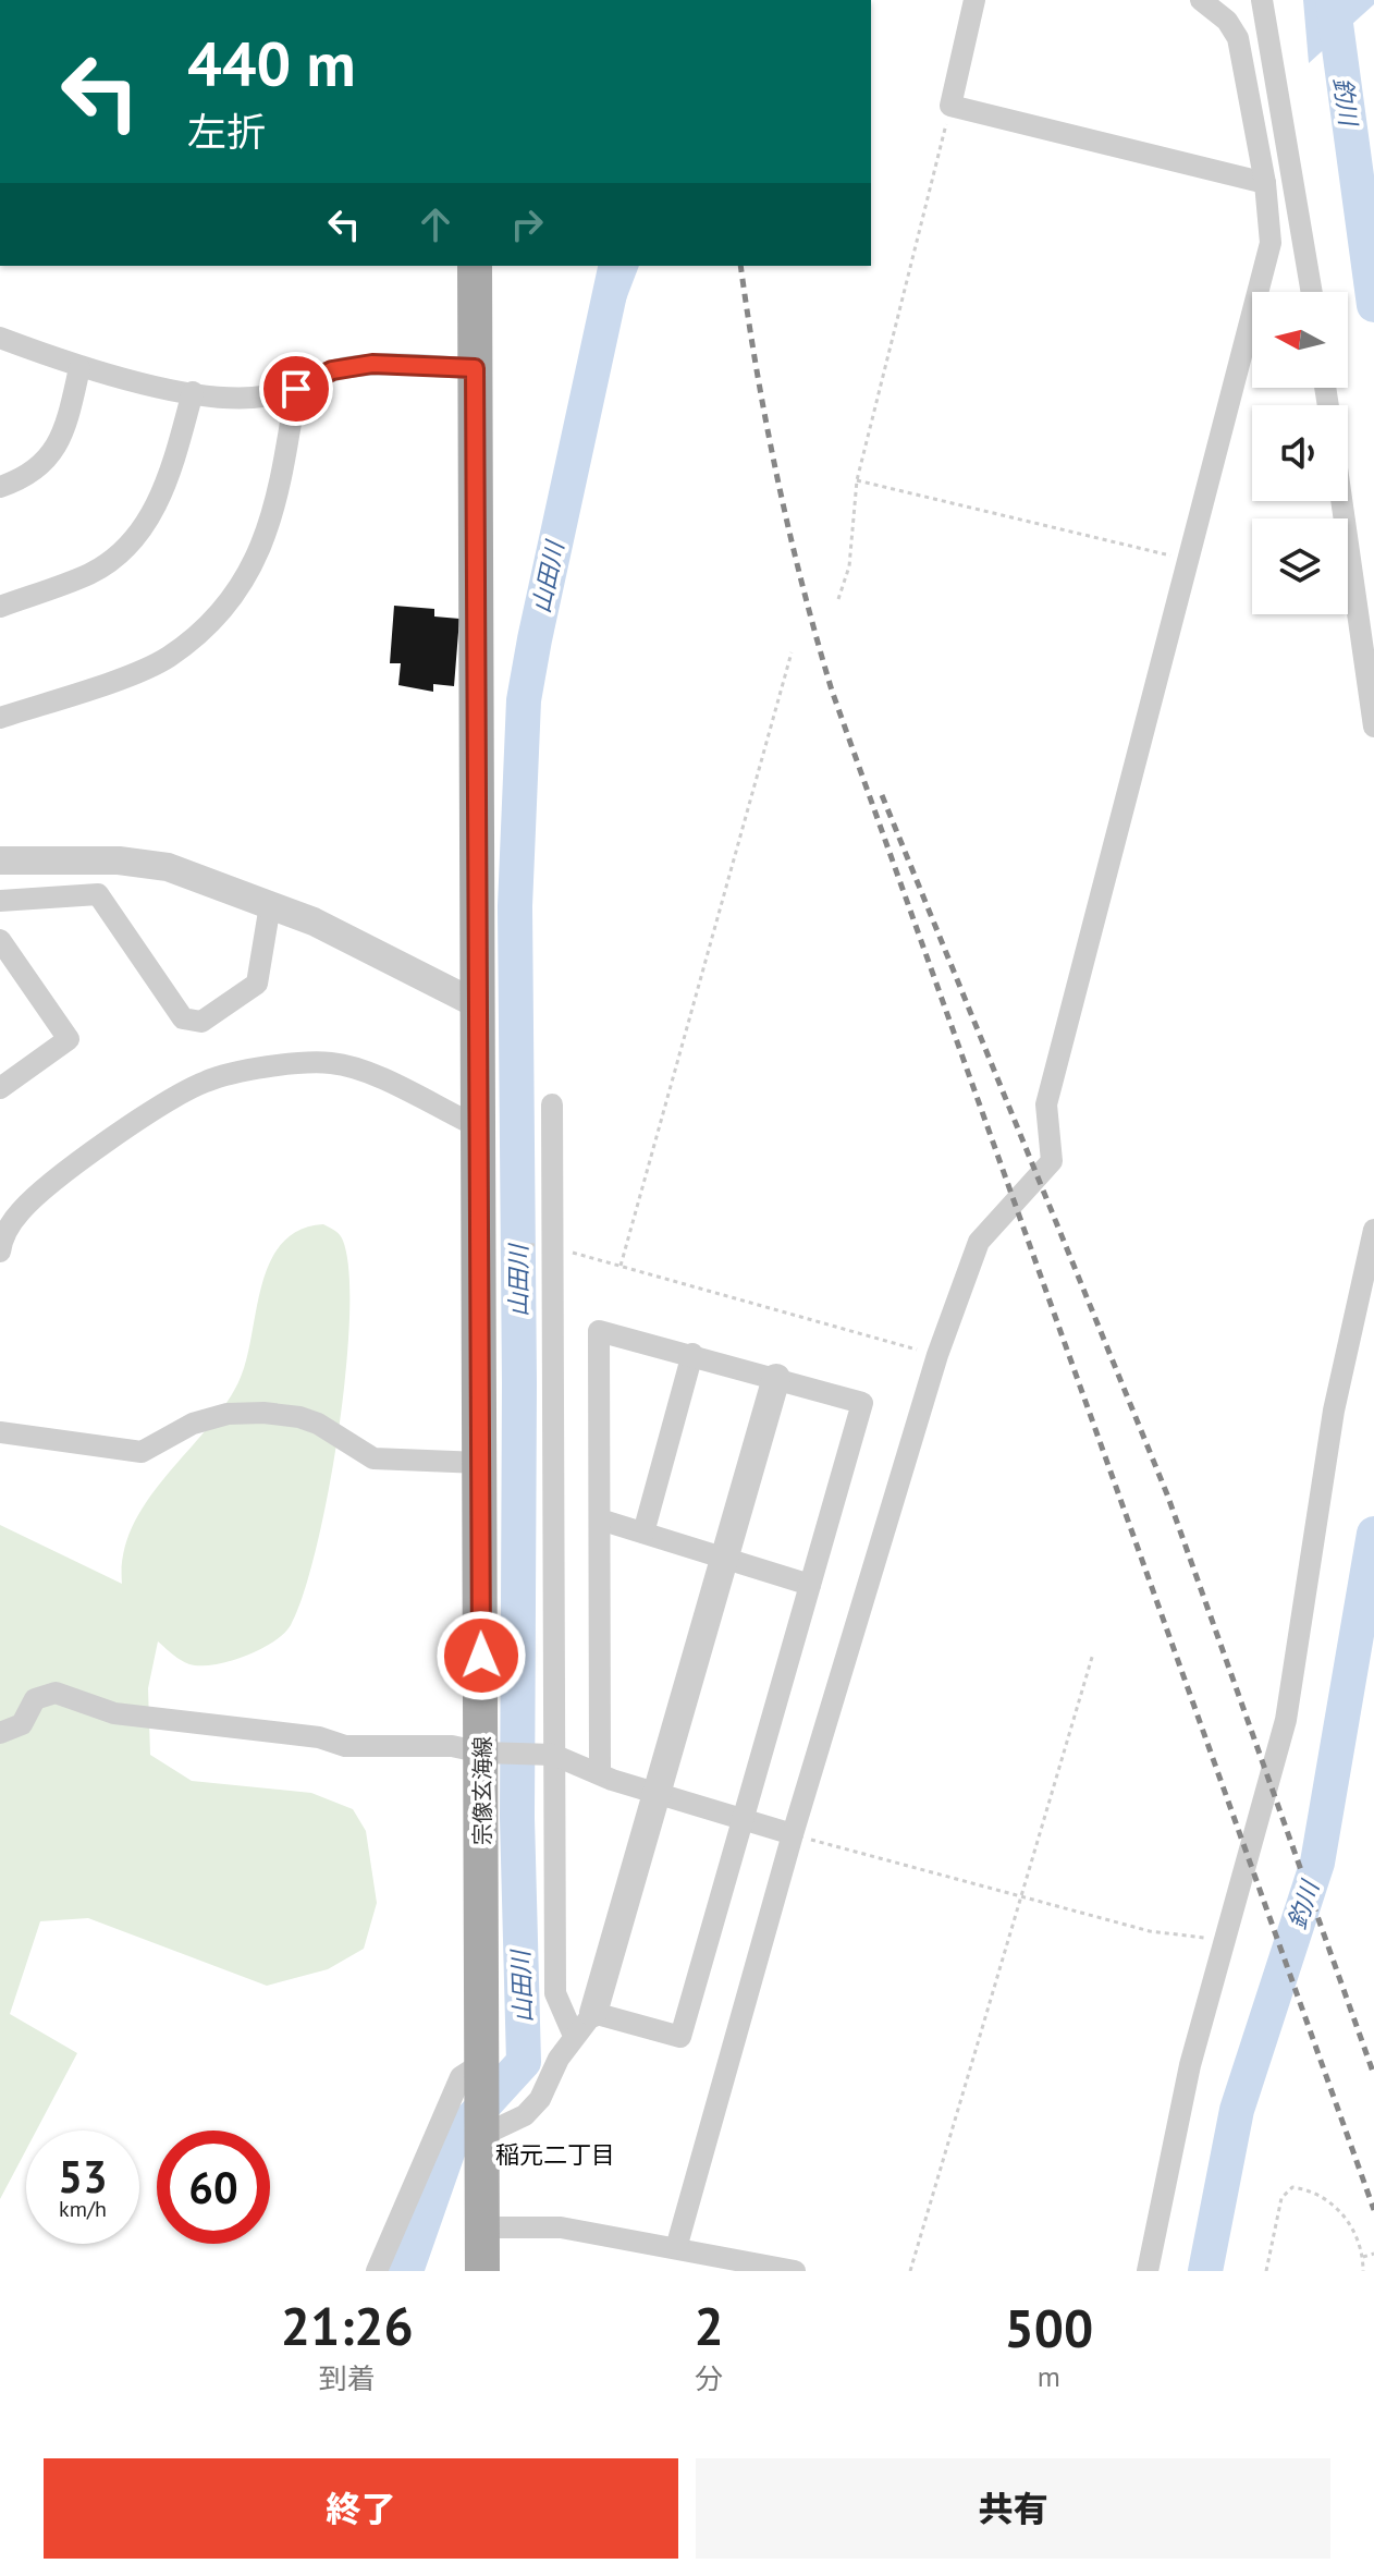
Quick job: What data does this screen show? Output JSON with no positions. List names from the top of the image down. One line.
{"streets":{"main road":["宗像玄海線"]},"districts":["稲元二丁目"],"water":["釣川","山田川"],"north":"left","page":{"turn":["440 m","左折"],"speed":"53 km/h","limit":"60","eta":["21:26","到着","2","分","500","m"],"buttons":["終了","共有"]}}
